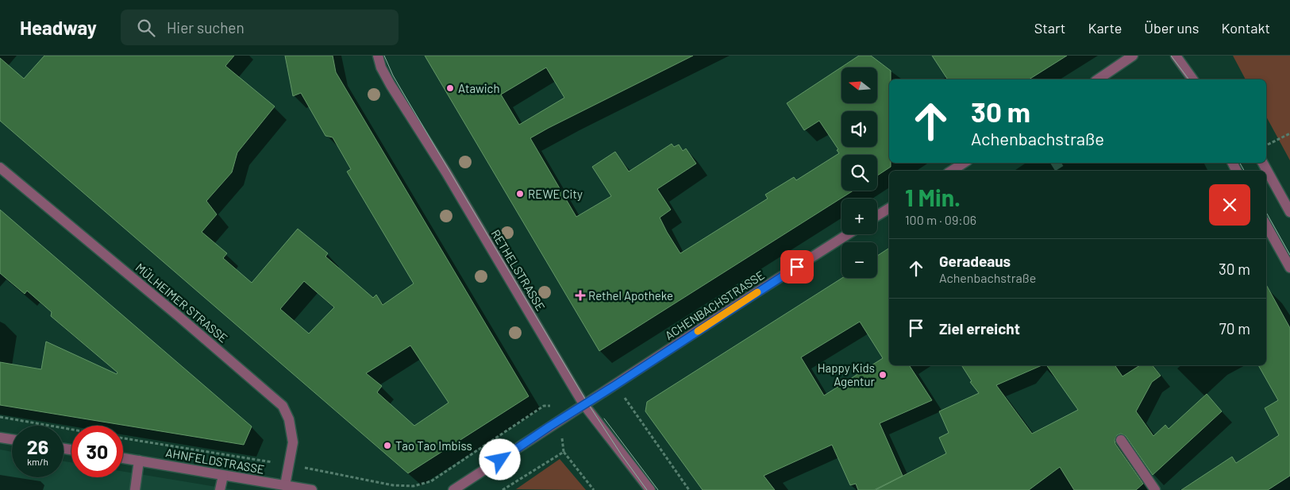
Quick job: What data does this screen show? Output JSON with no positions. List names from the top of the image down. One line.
{"streets":{"street":["RETHELSTRASSE","MÜLHEIMER STRASSE","ACHENBACHSTRASSE","AHNFELDSTRASSE"]},"crossings":[["RETHELSTRASSE","ACHENBACHSTRASSE"],["MÜLHEIMER STRASSE","AHNFELDSTRASSE"]],"places":{"other":["Atawich","REWE City","Happy Kids Agentur","Tao Tao Imbiss"],"health":["Rethel Apotheke"]},"north":"left","page":{"header":"Headway","search":"Hier suchen","nav":["Start","Karte","Über uns","Kontakt"],"map_buttons":["+","−"],"turn":["30 m","Achenbachstraße"],"heading":["1 Min.","100 m · 09:06"],"list":[{"name":"Geradeaus","note":"Achenbachstraße","value":"30 m"},{"name":"Ziel erreicht","value":"70 m"}],"speed":"26 km/h","limit":"30"}}
